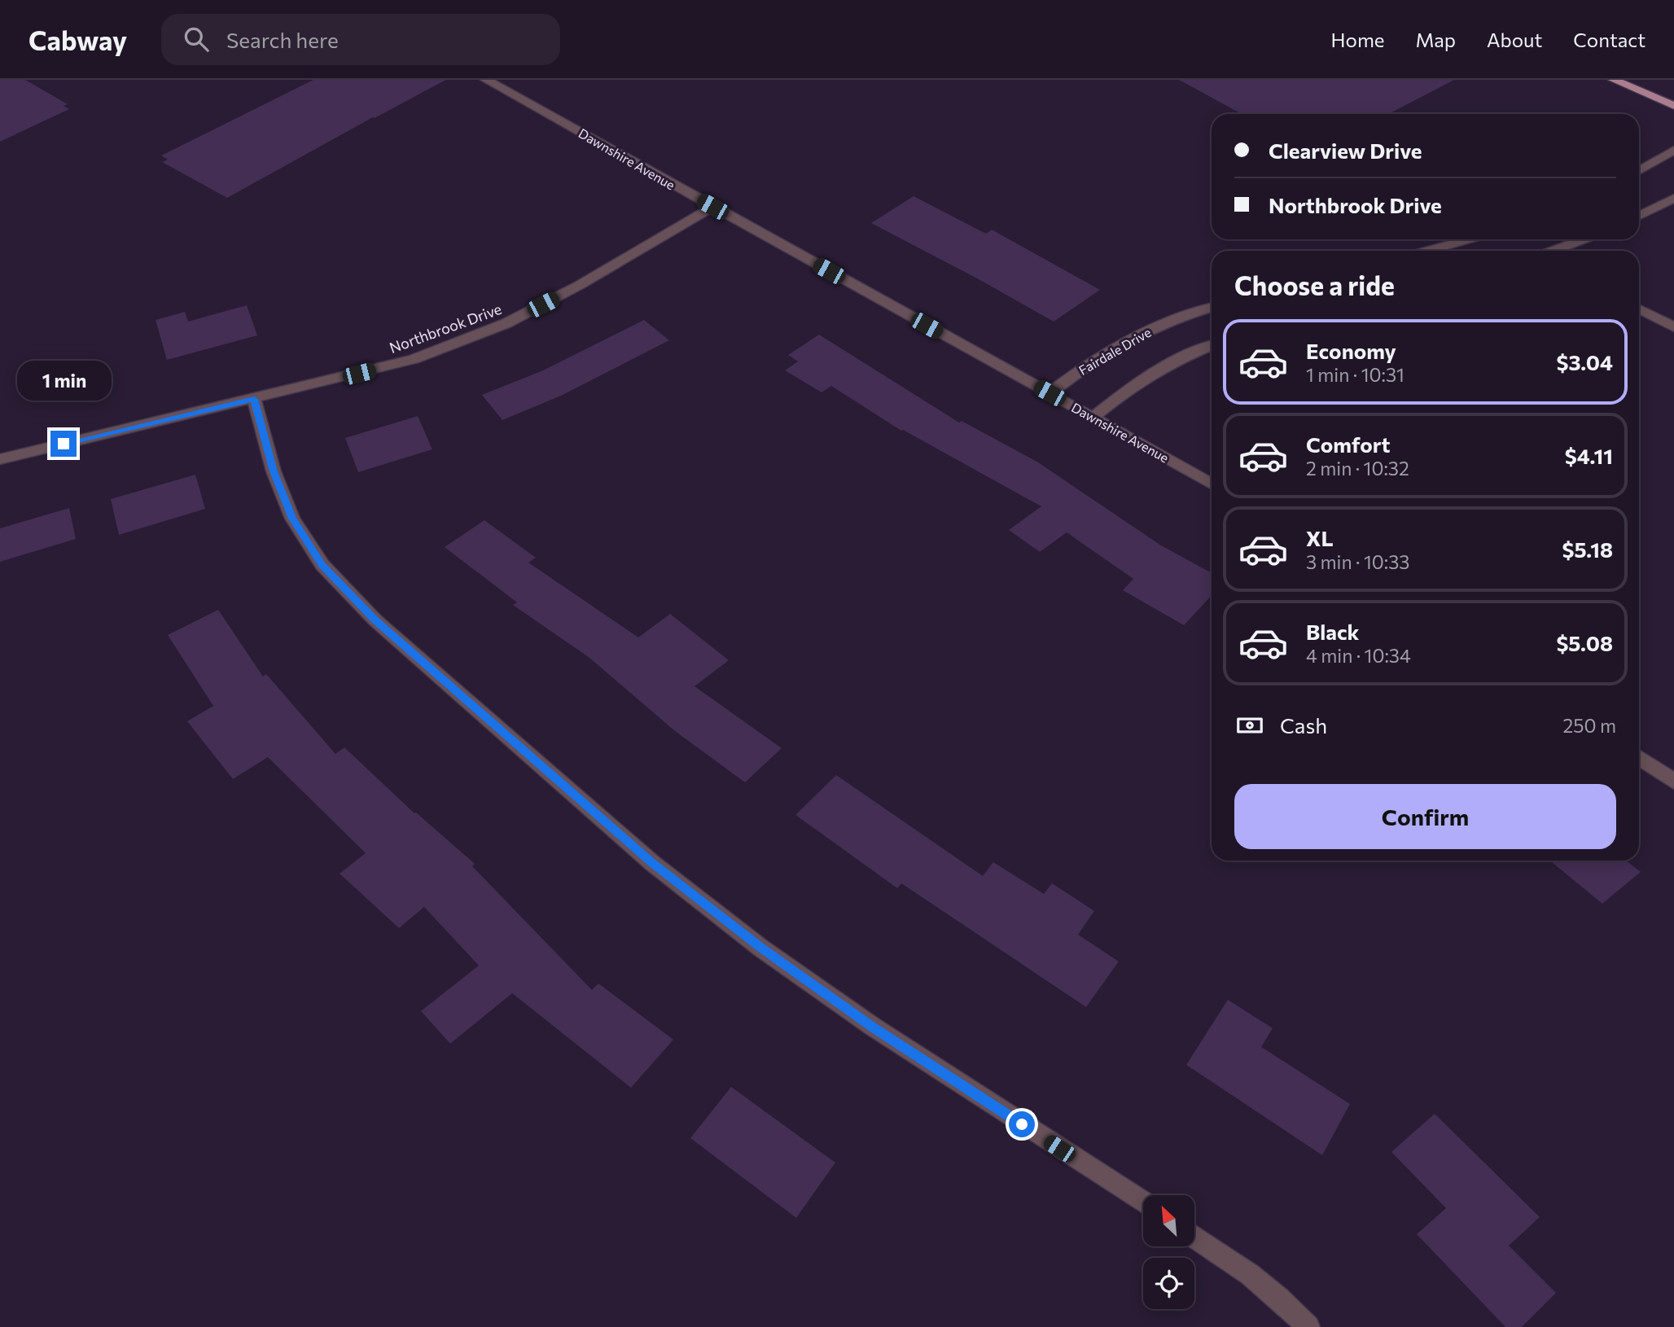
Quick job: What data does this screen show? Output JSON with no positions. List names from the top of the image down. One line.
{"streets":{"street":["Dawnshire Avenue","Northbrook Drive","Fairdale Drive"]},"crossings":[["Dawnshire Avenue","Northbrook Drive"],["Dawnshire Avenue","Fairdale Drive"]],"north":"top left","page":{"header":"Cabway","search":"Search here","nav":["Home","Map","About","Contact"],"banner":["Clearview Drive","Northbrook Drive"],"heading":"Choose a ride","list":[{"name":"Economy","note":"1 min · 10:31","value":"$3.04"},{"name":"Comfort","note":"2 min · 10:32","value":"$4.11"},{"name":"XL","note":"3 min · 10:33","value":"$5.18"},{"name":"Black","note":"4 min · 10:34","value":"$5.08"}],"bubble":"1 min","pay":["Cash","250 m"],"buttons":"Confirm"}}
